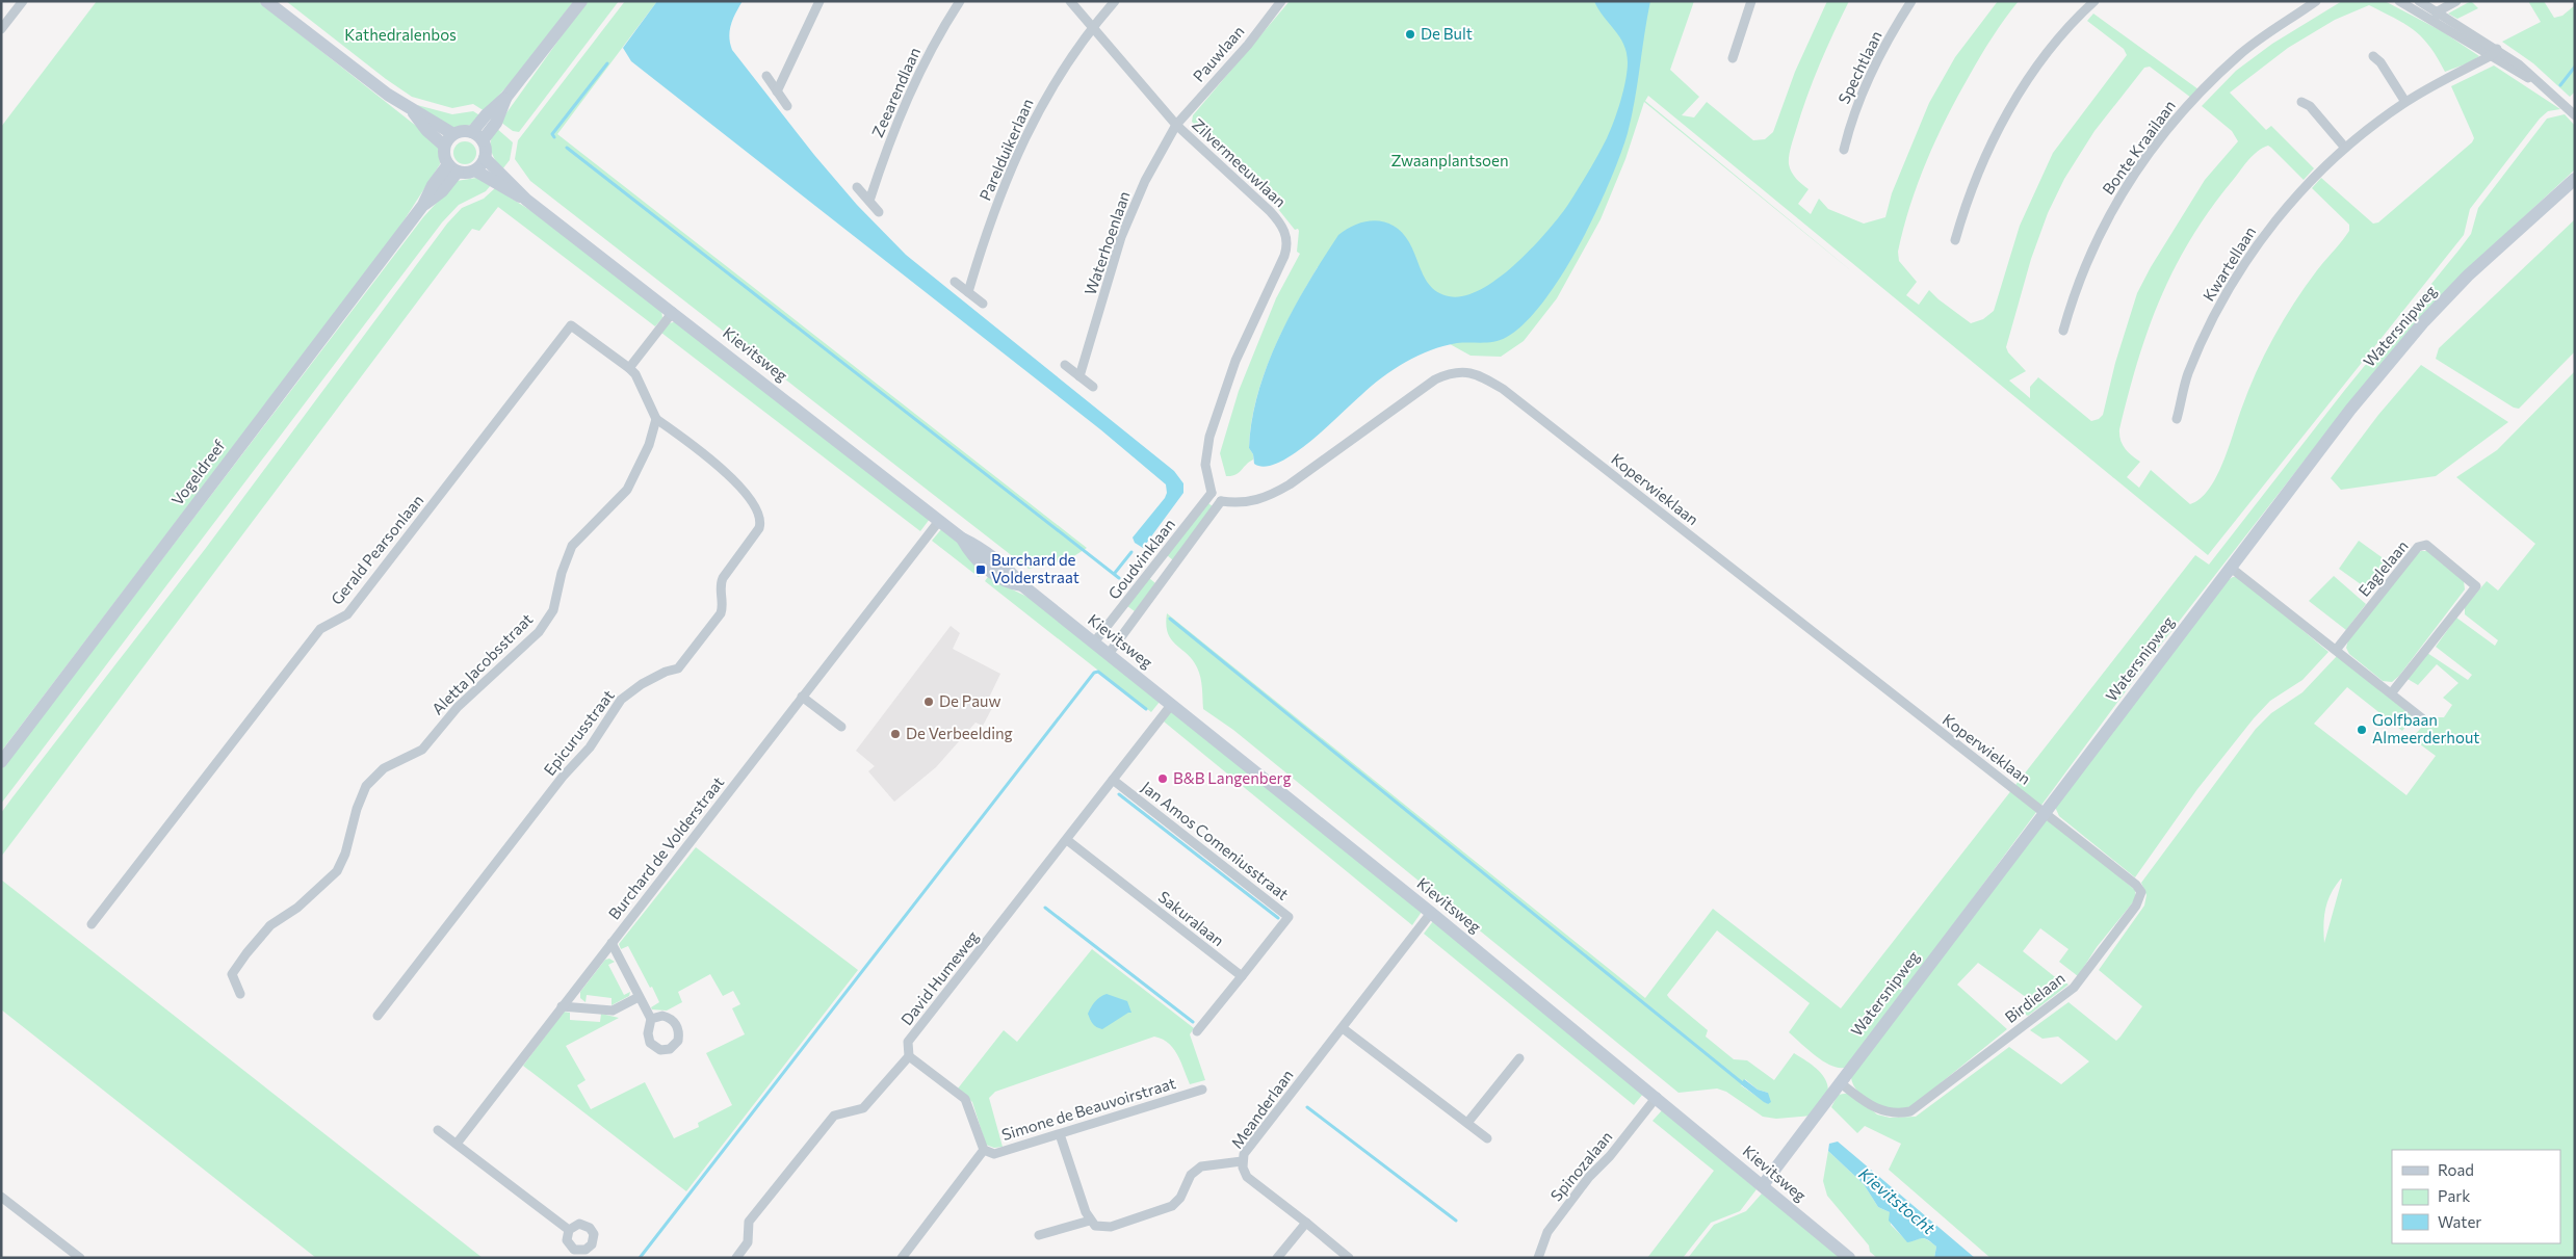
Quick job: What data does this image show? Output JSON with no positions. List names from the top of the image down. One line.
{"streets":{"street":["Pauwlaan","Spechtlaan","Zeearendlaan","Bonte Kraailaan","Parelduikerlaan","Zilvermeeuwlaan","Waterhoenlaan","Kwartellaan","Watersnipweg","Kievitsweg","Vogeldreef","Koperwieklaan","Gerald Pearsonlaan","Goudvinklaan","Eaglelaan","Aletta Jacobsstraat","Epicurusstraat","Jan Amos Comeniusstraat","Burchard de Volderstraat","Sakuralaan","David Humeweg","Birdielaan","Simone de Beauvoirstraat","Meanderlaan","Spinozalaan"]},"crossings":[["Pauwlaan","Zilvermeeuwlaan"],["Pauwlaan","Waterhoenlaan"],["Parelduikerlaan","Zilvermeeuwlaan"],["Zilvermeeuwlaan","Waterhoenlaan"],["Zilvermeeuwlaan","Goudvinklaan"],["Watersnipweg","Kievitsweg"],["Watersnipweg","Koperwieklaan"],["Watersnipweg","Birdielaan"],["Kievitsweg","Vogeldreef"],["Kievitsweg","Goudvinklaan"],["Kievitsweg","Burchard de Volderstraat"],["Kievitsweg","David Humeweg"],["Kievitsweg","Meanderlaan"],["Kievitsweg","Spinozalaan"],["Koperwieklaan","Goudvinklaan"],["Koperwieklaan","Birdielaan"],["Aletta Jacobsstraat","Epicurusstraat"],["Jan Amos Comeniusstraat","Sakuralaan"],["Jan Amos Comeniusstraat","David Humeweg"],["Sakuralaan","David Humeweg"],["David Humeweg","Simone de Beauvoirstraat"]],"water":["Kievitstocht"],"parks":["Kathedralenbos","Zwaanplantsoen"],"places":{"other":["De Bult","De Pauw","Golfbaan Almeerderhout","De Verbeelding","B&B Langenberg"],"transit":["Burchard de Volderstraat"]},"legend":["Road","Park","Water"]}
